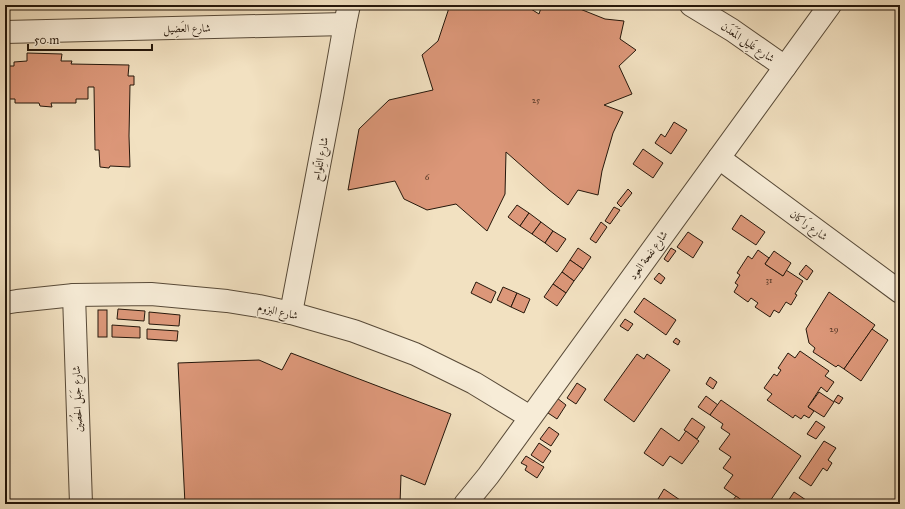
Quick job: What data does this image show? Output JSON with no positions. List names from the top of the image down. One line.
{"streets":{"street":["شارع العَضِيل","شارع غَلِيل المَعَدَن","شارع التِّلواح","شارع رَاكان","شارع نفحة العود","شارع البزوم","شارع جَبَل الحُصَين"]},"crossings":[["شارع العَضِيل","شارع التِّلواح"],["شارع غَلِيل المَعَدَن","شارع نفحة العود"],["شارع التِّلواح","شارع البزوم"],["شارع رَاكان","شارع نفحة العود"],["شارع نفحة العود","شارع البزوم"],["شارع البزوم","شارع جَبَل الحُصَين"]],"house_numbers":["25","6","31","29"],"scale_bar":"50 m"}
